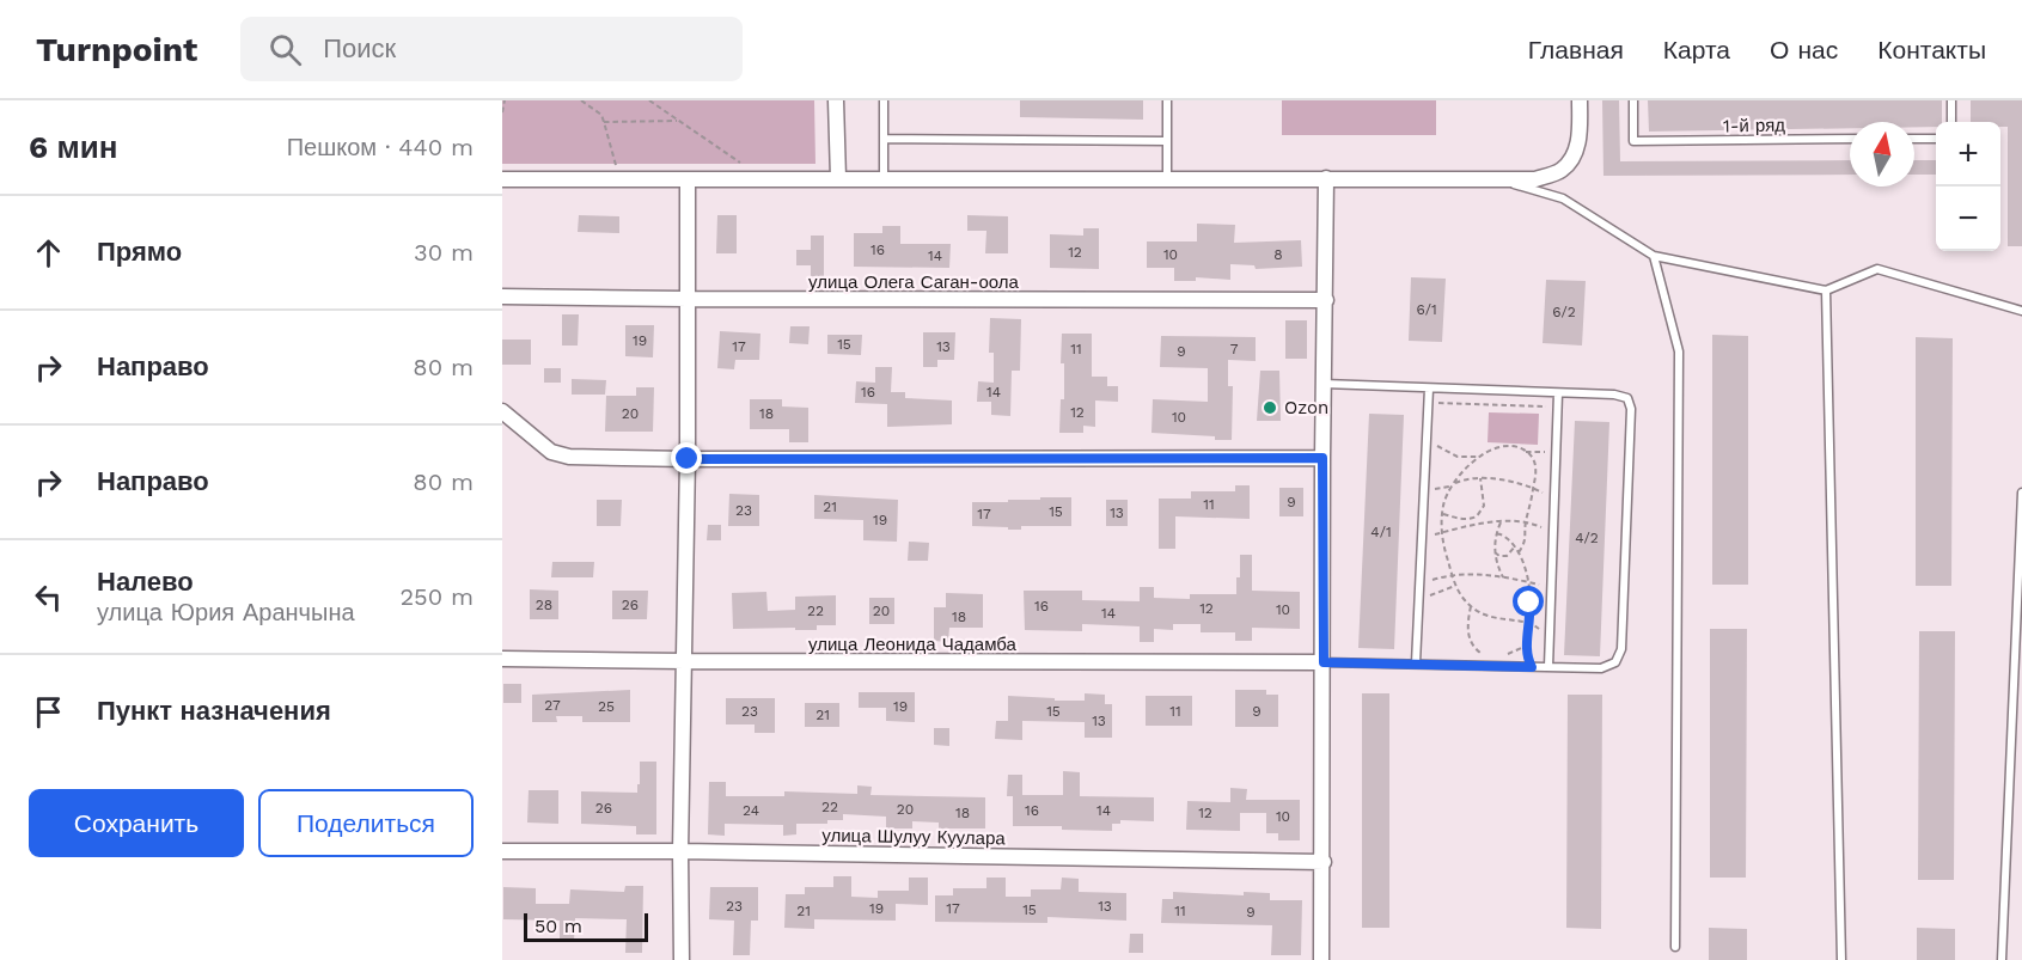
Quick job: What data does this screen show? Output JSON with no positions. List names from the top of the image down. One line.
{"streets":{"street":["улица Олега Саган-оола","улица Леонида Чадамба","улица Шулуу Куулара"],"lane":["1-й ряд"]},"places":["Ozon"],"house_numbers":["16","12","10","8","14","6/1","6/2","19","15","17","13","11","7","9","16","14","12","20","18","10","9","11","21","23","15","13","17","19","4/1","4/2","28","26","16","12","10","22","20","14","18","27","25","19","23","15","11","9","21","13","22","26","20","24","16","14","18","12","10","23","13","19","17","15","21","11","9"],"scale_bar":"50 m","north":"top","page":{"header":"Turnpoint","search":"Поиск","nav":["Главная","Карта","О нас","Контакты"],"heading":["6 мин","Пешком · 440 m"],"map_buttons":["+","−"],"list":[["Прямо","30 m"],["Направо","80 m"],["Направо","80 m"],["Налево","улица Юрия Аранчына","250 m"],"Пункт назначения"],"buttons":["Сохранить","Поделиться"],"scale":"50 m"}}
